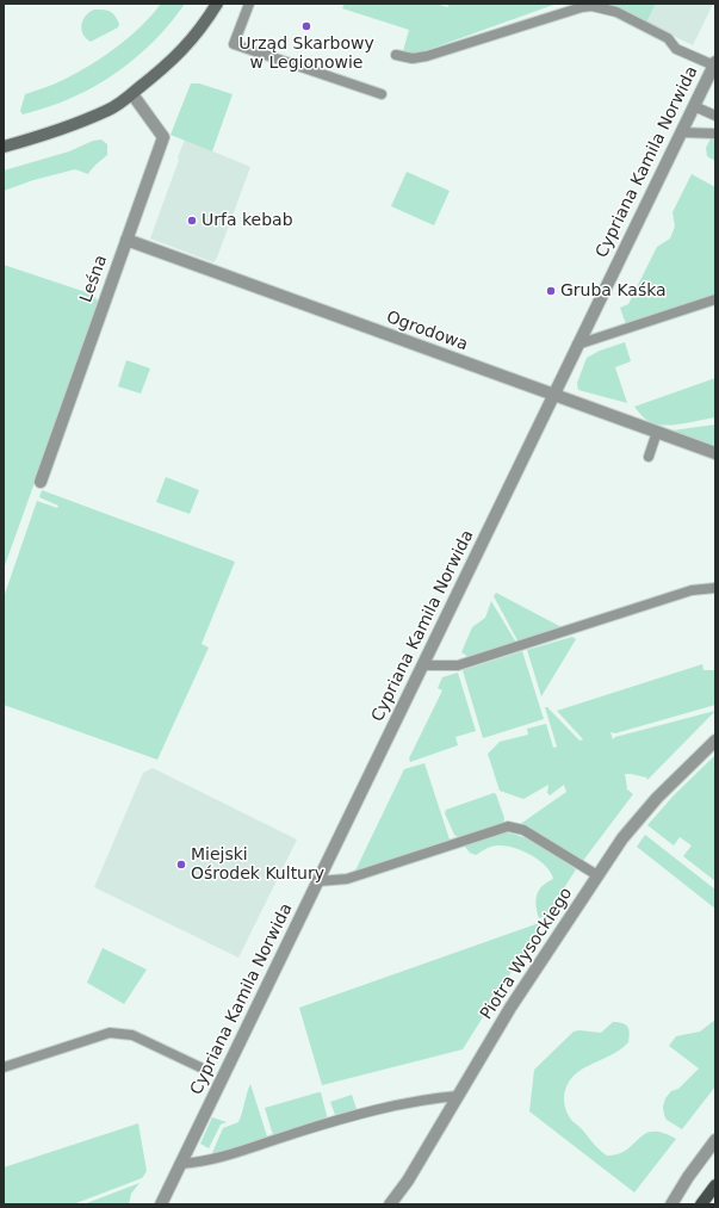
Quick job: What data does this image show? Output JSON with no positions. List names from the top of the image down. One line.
{"streets":{"street":["Cypriana Kamila Norwida","Leśna","Ogrodowa","Piotra Wysockiego"]},"crossings":[["Cypriana Kamila Norwida","Ogrodowa"],["Leśna","Ogrodowa"]],"places":["Urząd Skarbowy w Legionowie","Urfa kebab","Gruba Kaśka","Miejski Ośrodek Kultury"]}
